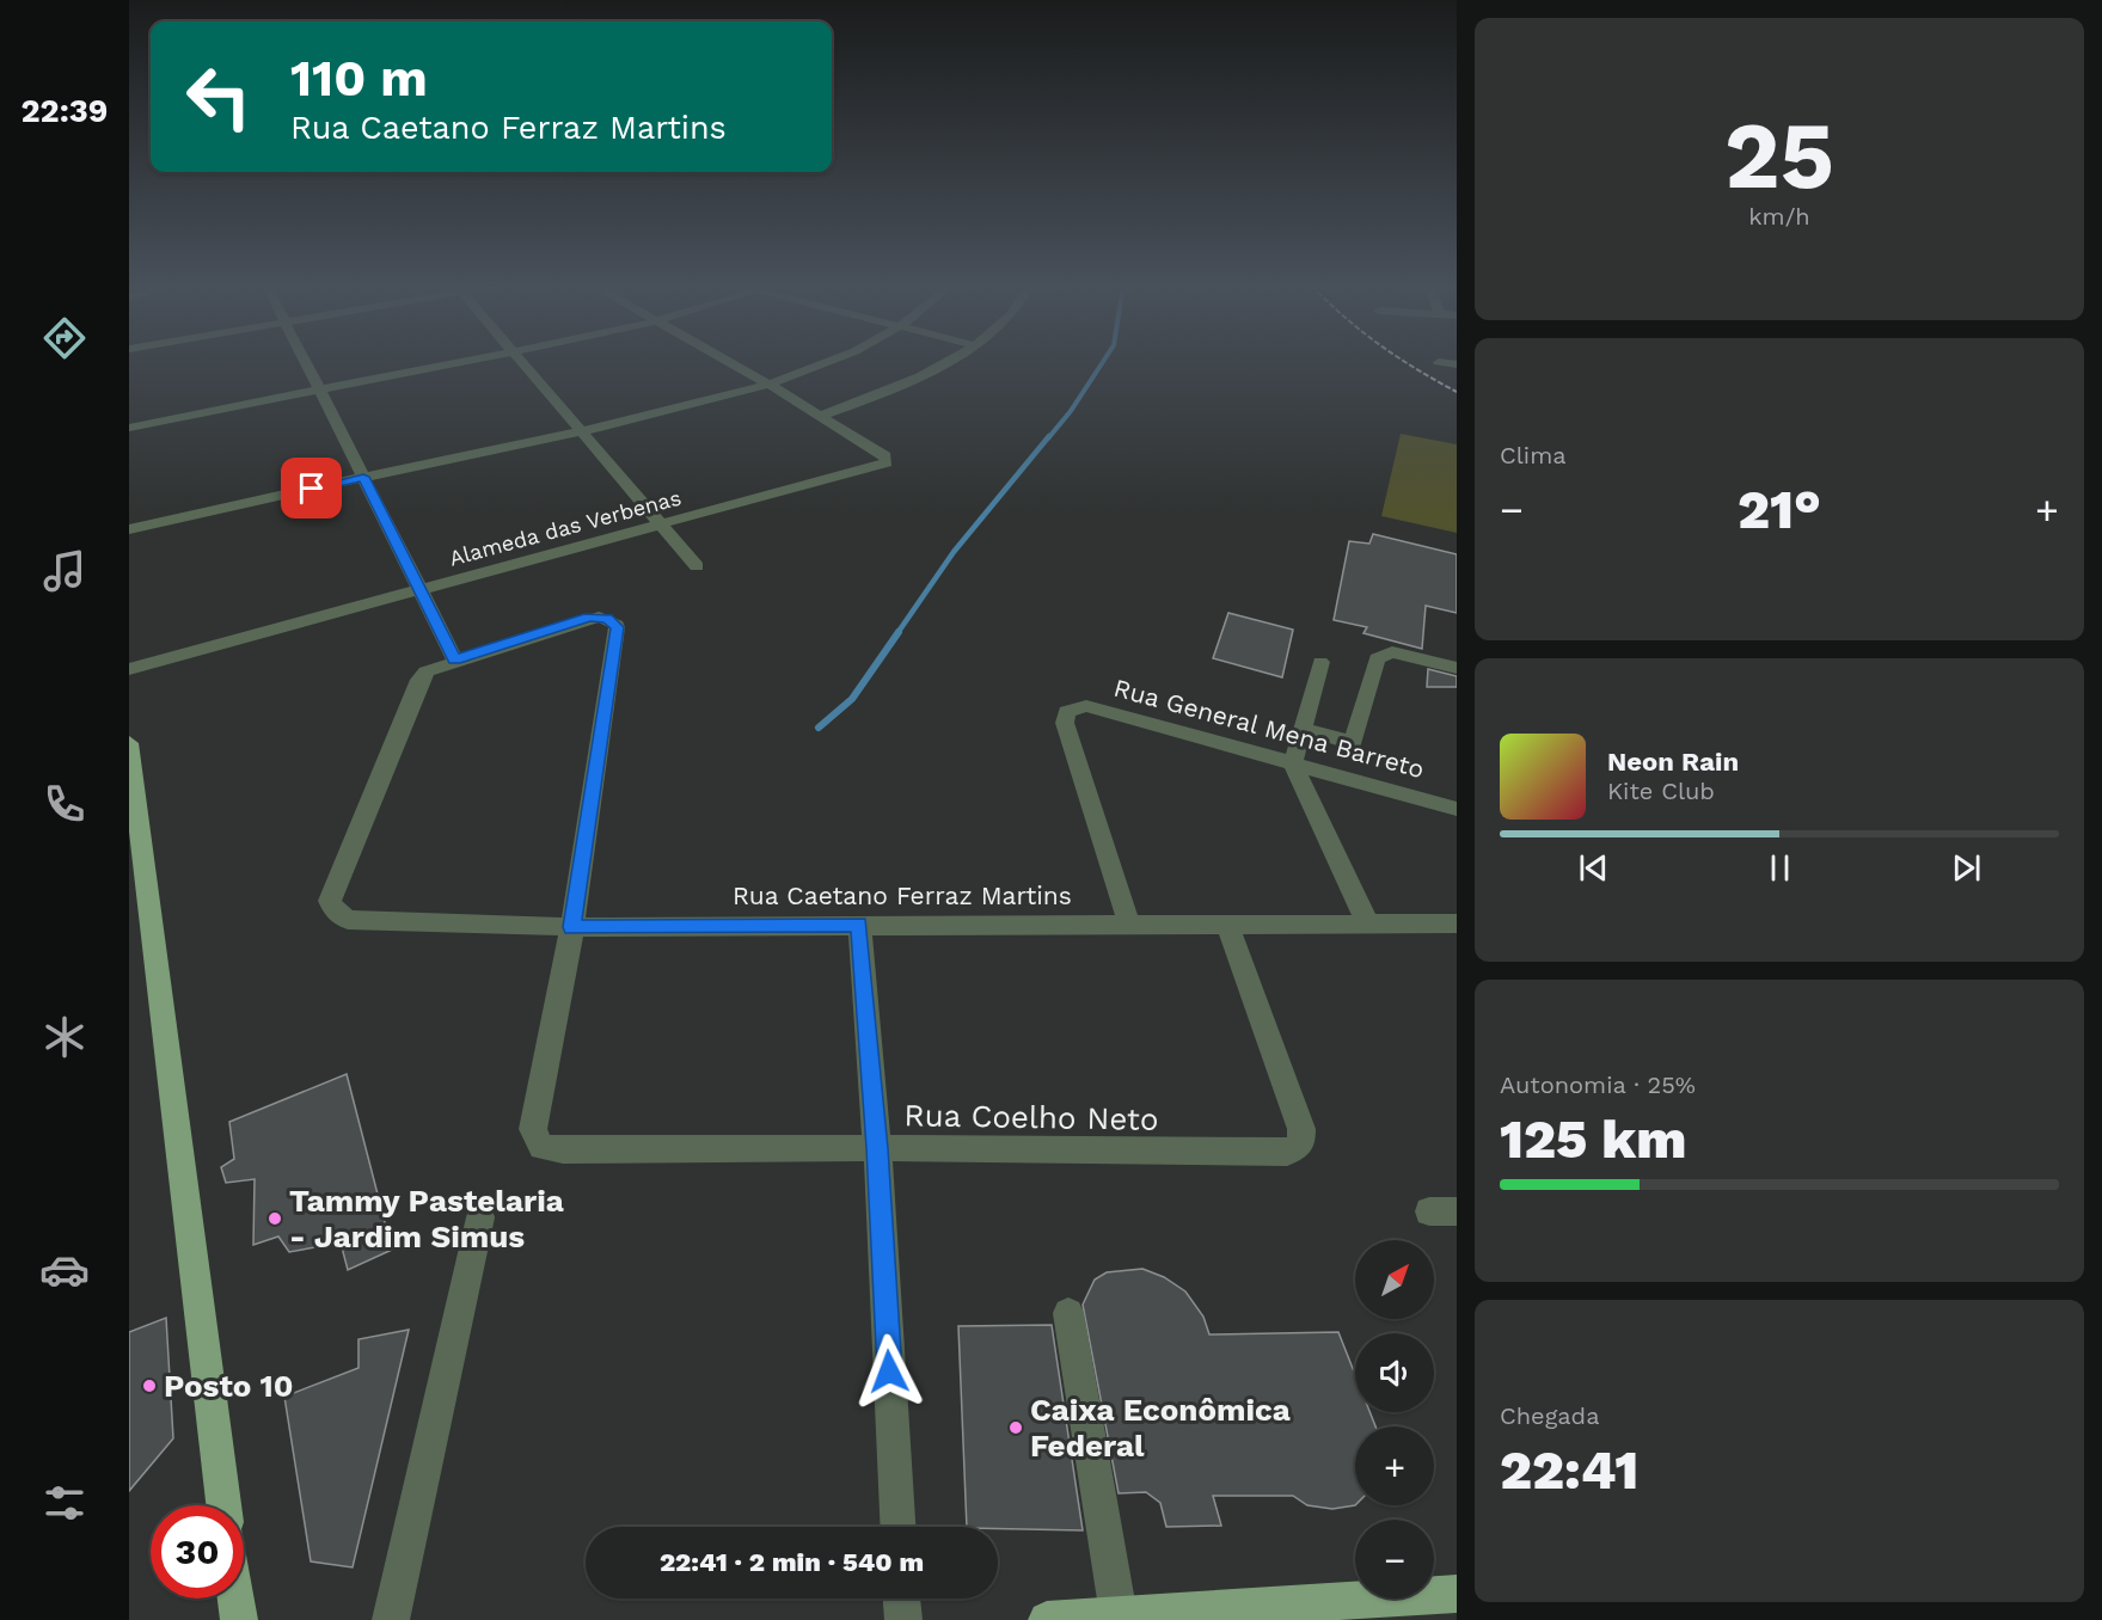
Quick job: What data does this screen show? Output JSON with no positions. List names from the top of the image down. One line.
{"streets":{"street":["Alameda das Verbenas","Rua General Mena Barreto","Rua Caetano Ferraz Martins","Rua Coelho Neto"]},"crossings":[["Rua General Mena Barreto","Rua Caetano Ferraz Martins"],["Rua Caetano Ferraz Martins","Rua Coelho Neto"]],"places":["Tammy Pastelaria - Jardim Simus","Posto 10","Caixa Econômica Federal"],"north":"top right","page":{"tabs":"22:39","tile":[["25","km/h"],"Clima",["Autonomia · 25%","125 km"],["Chegada","22:41"]],"turn":["110 m","Rua Caetano Ferraz Martins"],"heat":["−","21°","+"],"song":["Neon Rain","Kite Club"],"map_buttons":["+","−"],"limit":"30","trip":"22:41 · 2 min · 540 m"}}
